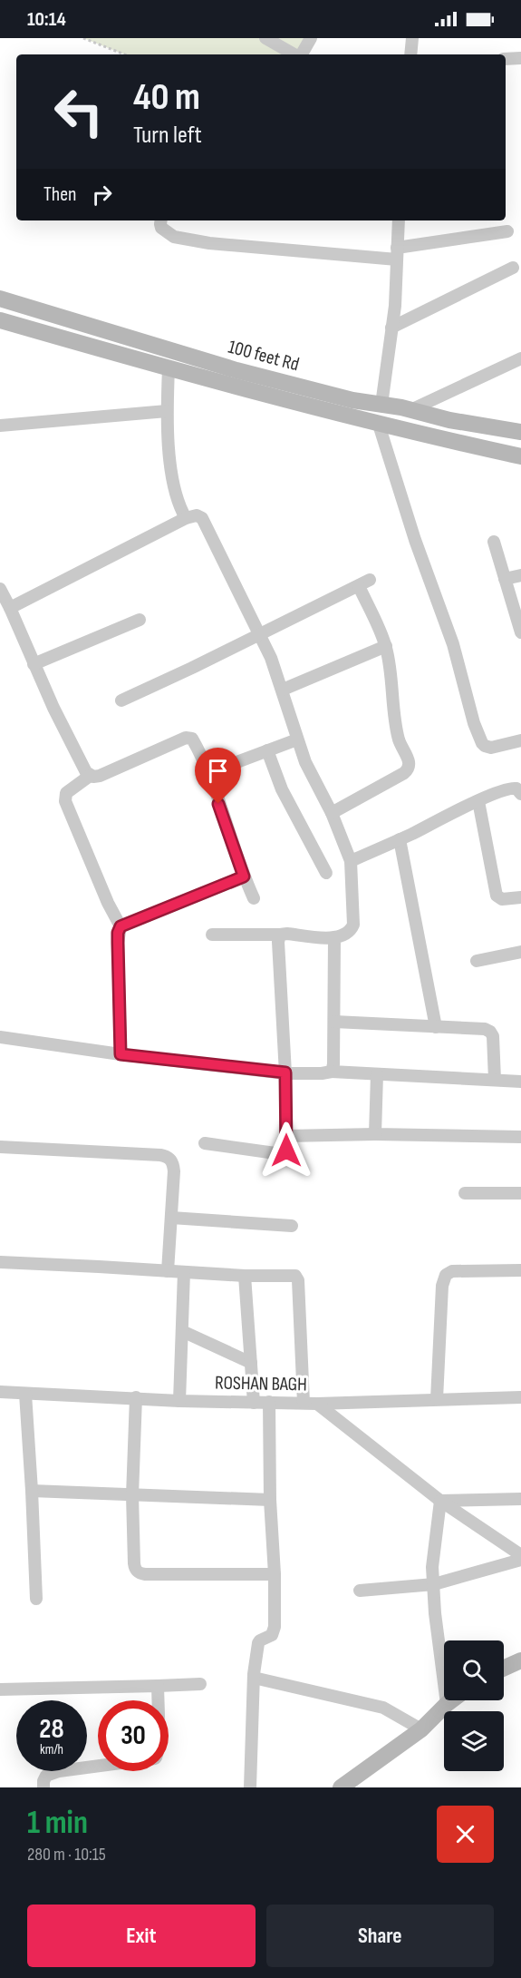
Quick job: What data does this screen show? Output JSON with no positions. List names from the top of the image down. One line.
{"streets":{"main road":["100 feet Rd"],"street":["ROSHAN BAGH"]},"page":{"status":"10:14","turn":["40 m","Turn left"],"then":"Then","speed":"28 km/h","limit":"30","heading":["1 min","280 m · 10:15"],"buttons":["Exit","Share"]}}
